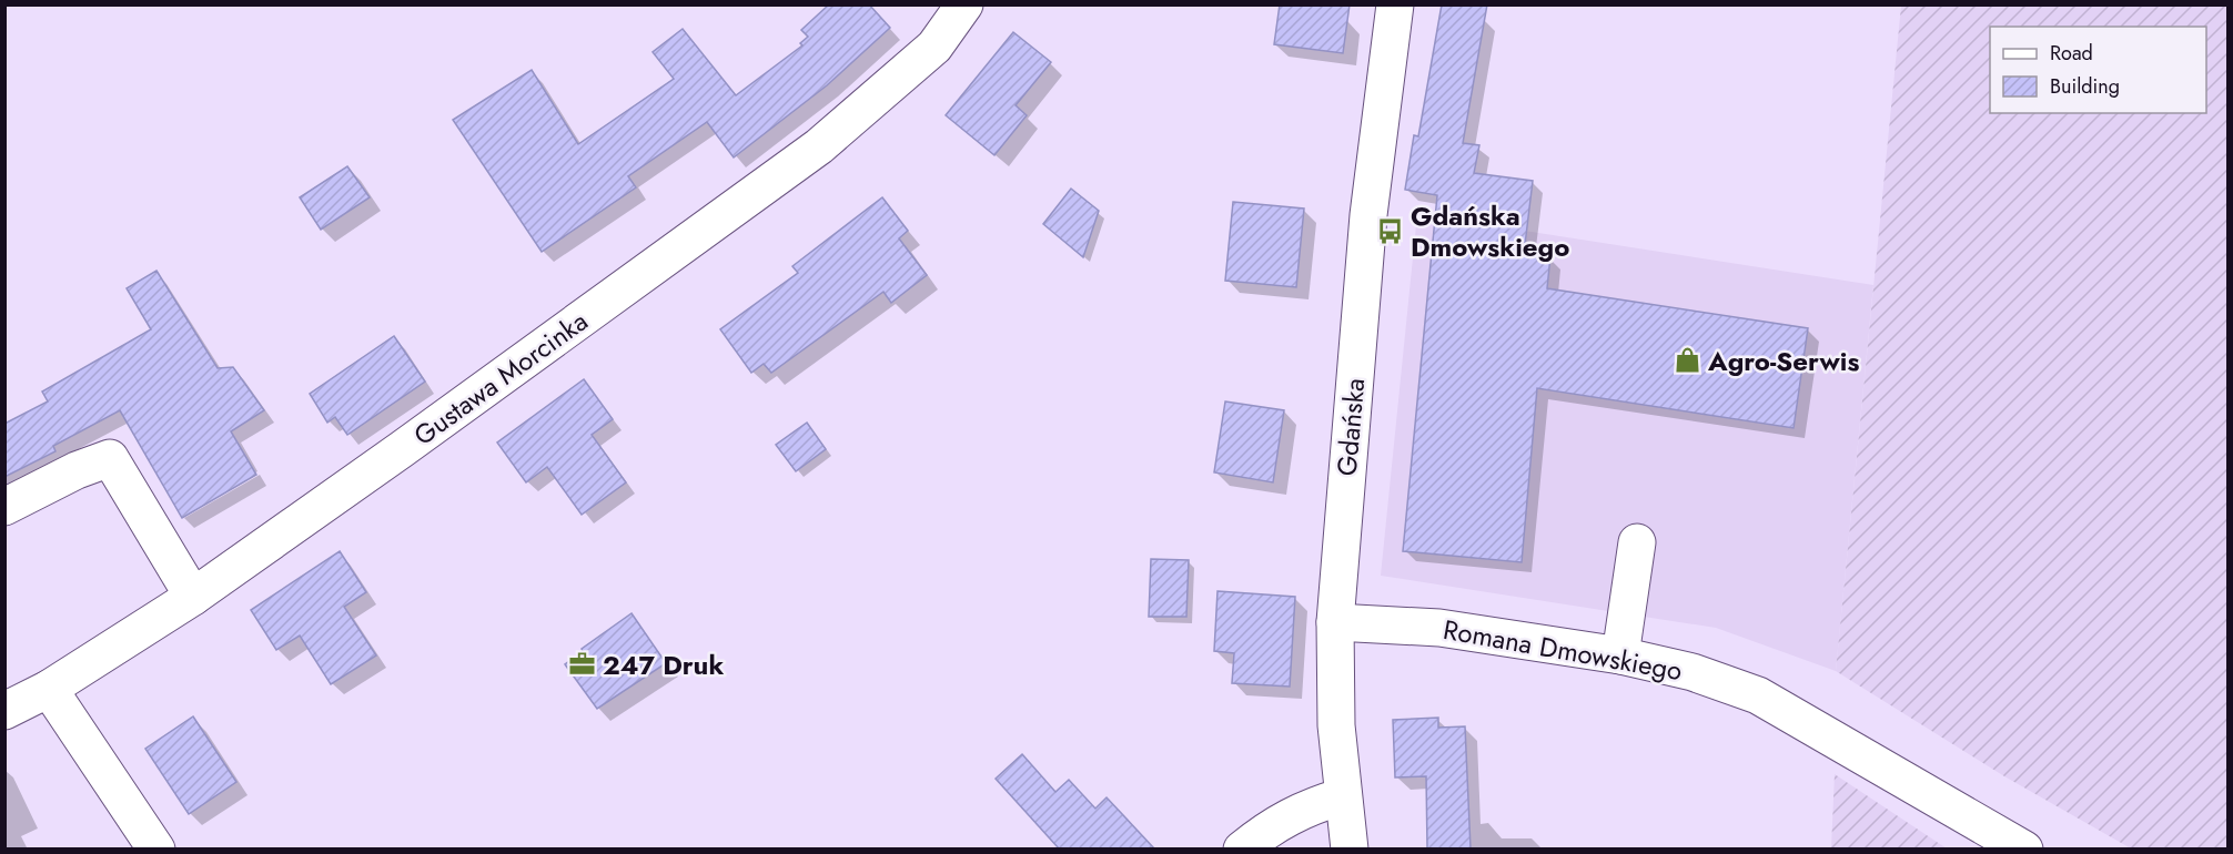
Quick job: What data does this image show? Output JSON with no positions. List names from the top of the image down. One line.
{"streets":{"street":["Gustawa Morcinka","Gdańska","Romana Dmowskiego"]},"crossings":[["Gdańska","Romana Dmowskiego"]],"places":{"bus stop":["Gdańska Dmowskiego"],"shop":["Agro-Serwis"],"office":["247 Druk"]},"legend":["Road","Building"]}
